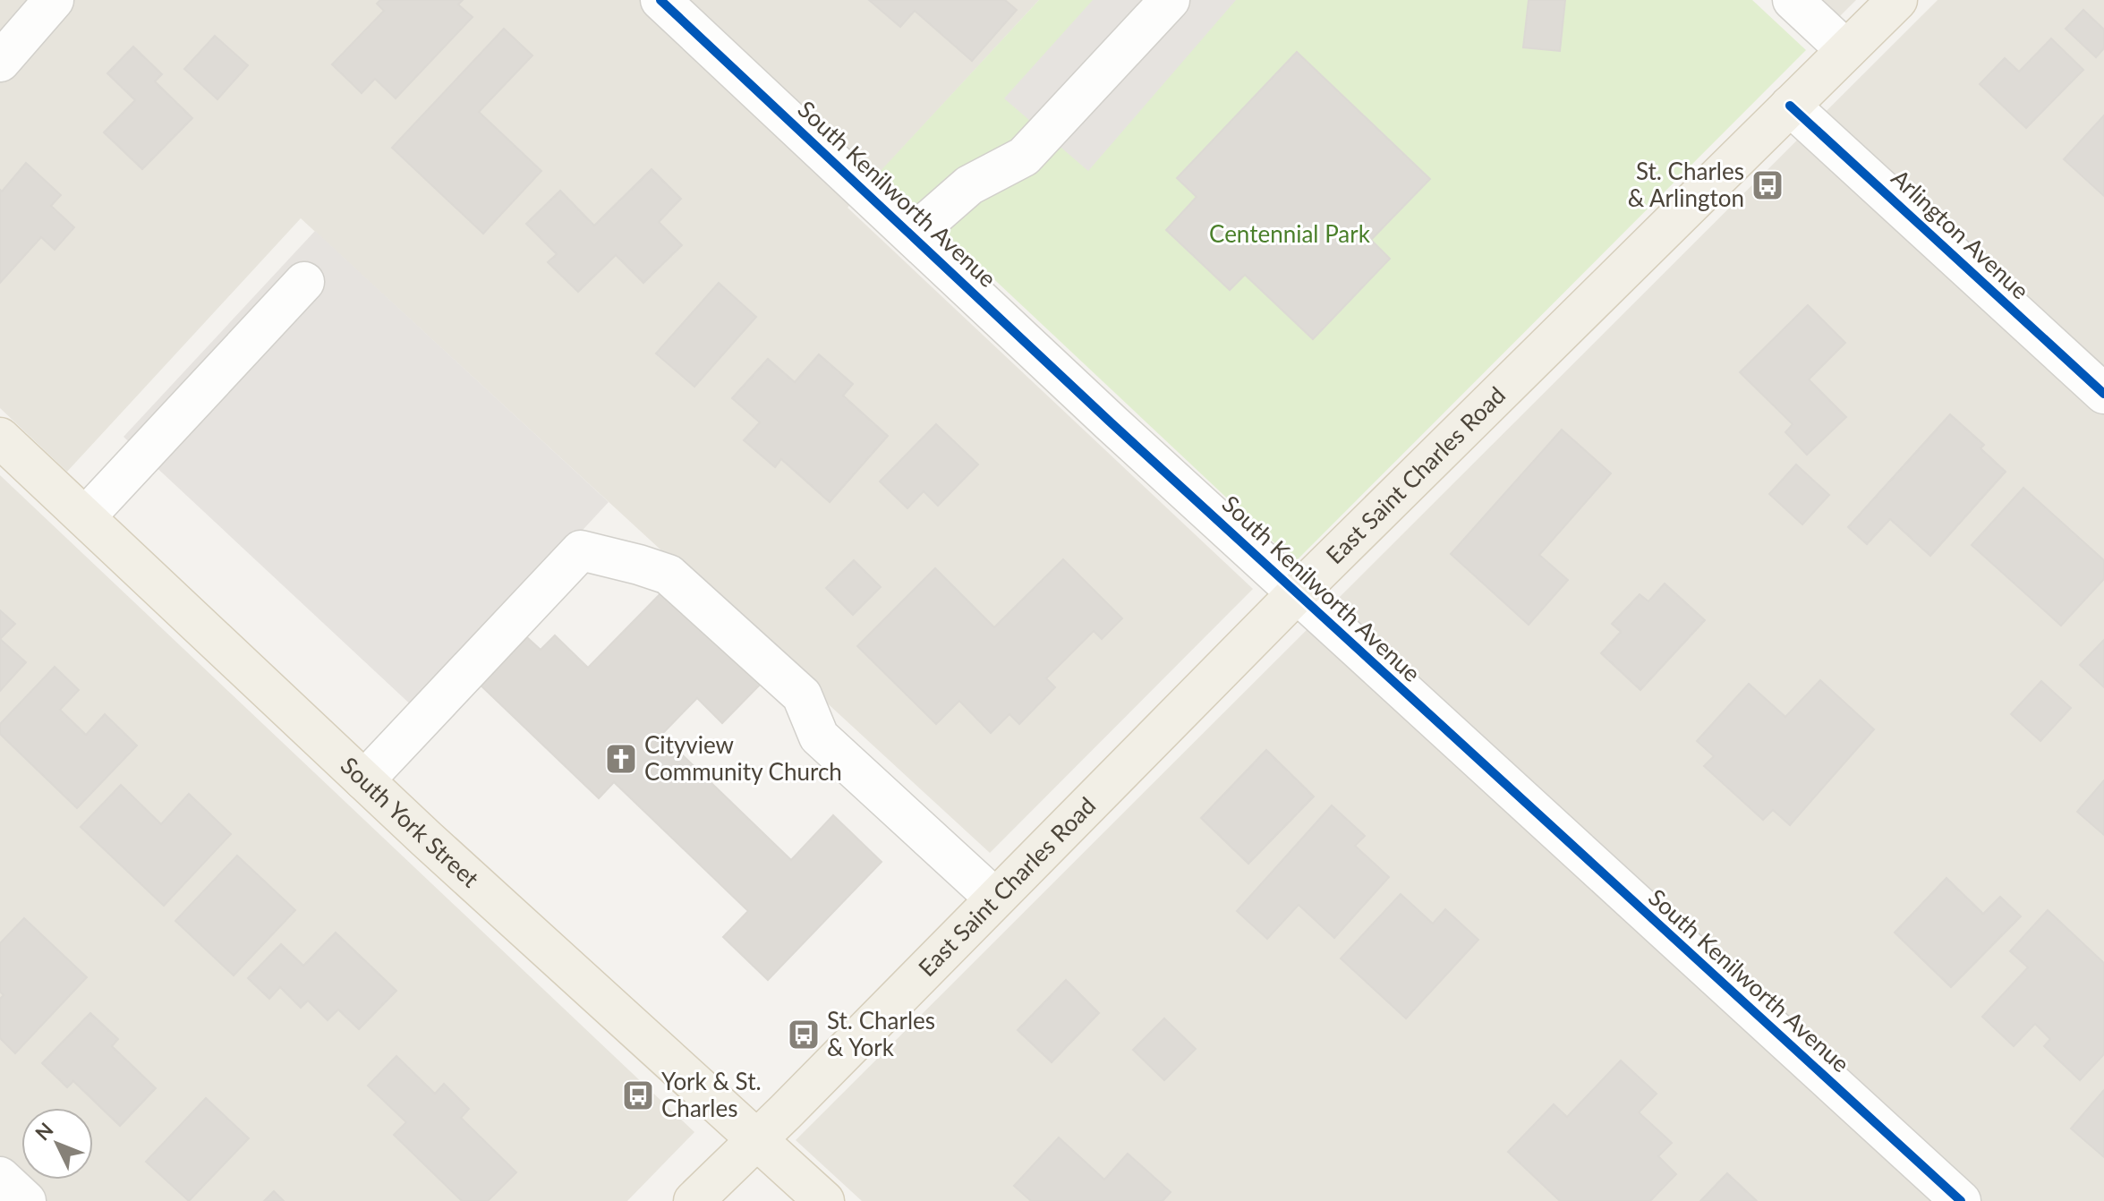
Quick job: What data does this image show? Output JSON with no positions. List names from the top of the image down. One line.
{"streets":{"main road":["East Saint Charles Road","South York Street"],"street":["South Kenilworth Avenue","Arlington Avenue"]},"crossings":[["South Kenilworth Avenue","East Saint Charles Road"],["Arlington Avenue","East Saint Charles Road"],["East Saint Charles Road","South York Street"]],"parks":["Centennial Park"],"places":{"bus stop":["St. Charles & Arlington","St. Charles & York","York & St. Charles"],"church":["Cityview Community Church"]},"north":"top left"}
